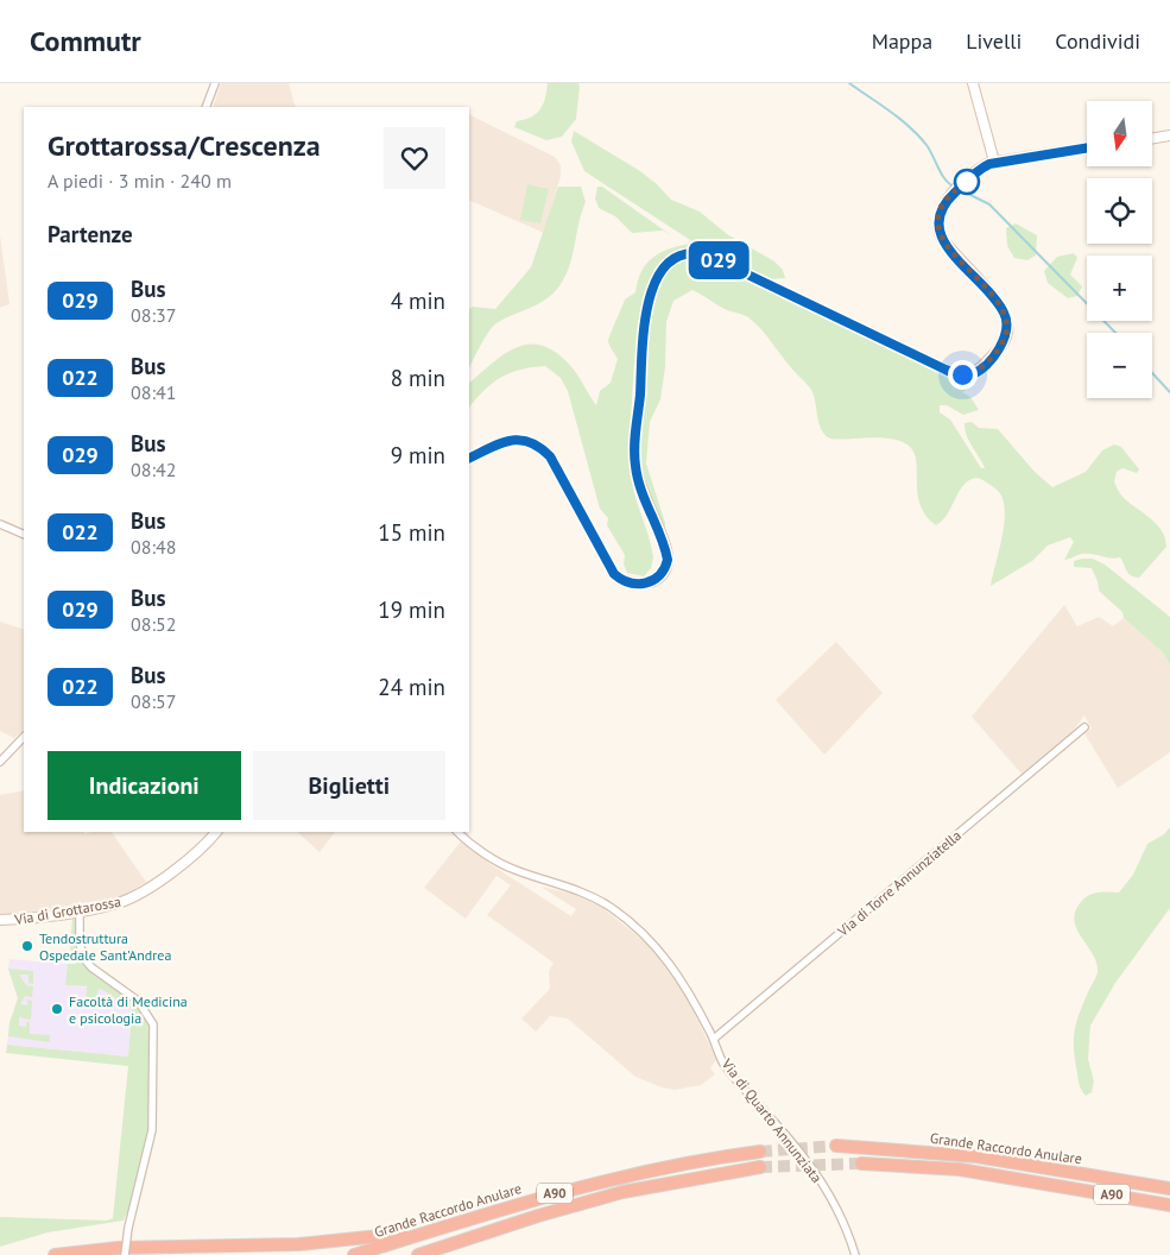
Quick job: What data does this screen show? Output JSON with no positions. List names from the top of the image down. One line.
{"streets":{"highway":["Grande Raccordo Anulare","A90"],"street":["Via di Torre Annunziatella","Via di Grottarossa","Via di Quarto Annunziata"]},"crossings":[["Via di Torre Annunziatella","Via di Quarto Annunziata"]],"places":["Tendostruttura Ospedale Sant'Andrea","Facoltà di Medicina e psicologia"],"lines":["bus line 029"],"north":"bottom","page":{"header":"Commutr","nav":["Mappa","Livelli","Condividi"],"on_map":"029","map_buttons":["+","−"],"heading":[["Grottarossa/Crescenza","A piedi · 3 min · 240 m"],"Partenze"],"list":[{"mark":"029","name":"Bus","note":"08:37","value":"4 min"},{"mark":"022","name":"Bus","note":"08:41","value":"8 min"},{"mark":"029","name":"Bus","note":"08:42","value":"9 min"},{"mark":"022","name":"Bus","note":"08:48","value":"15 min"},{"mark":"029","name":"Bus","note":"08:52","value":"19 min"},{"mark":"022","name":"Bus","note":"08:57","value":"24 min"}],"buttons":["Indicazioni","Biglietti"]}}
